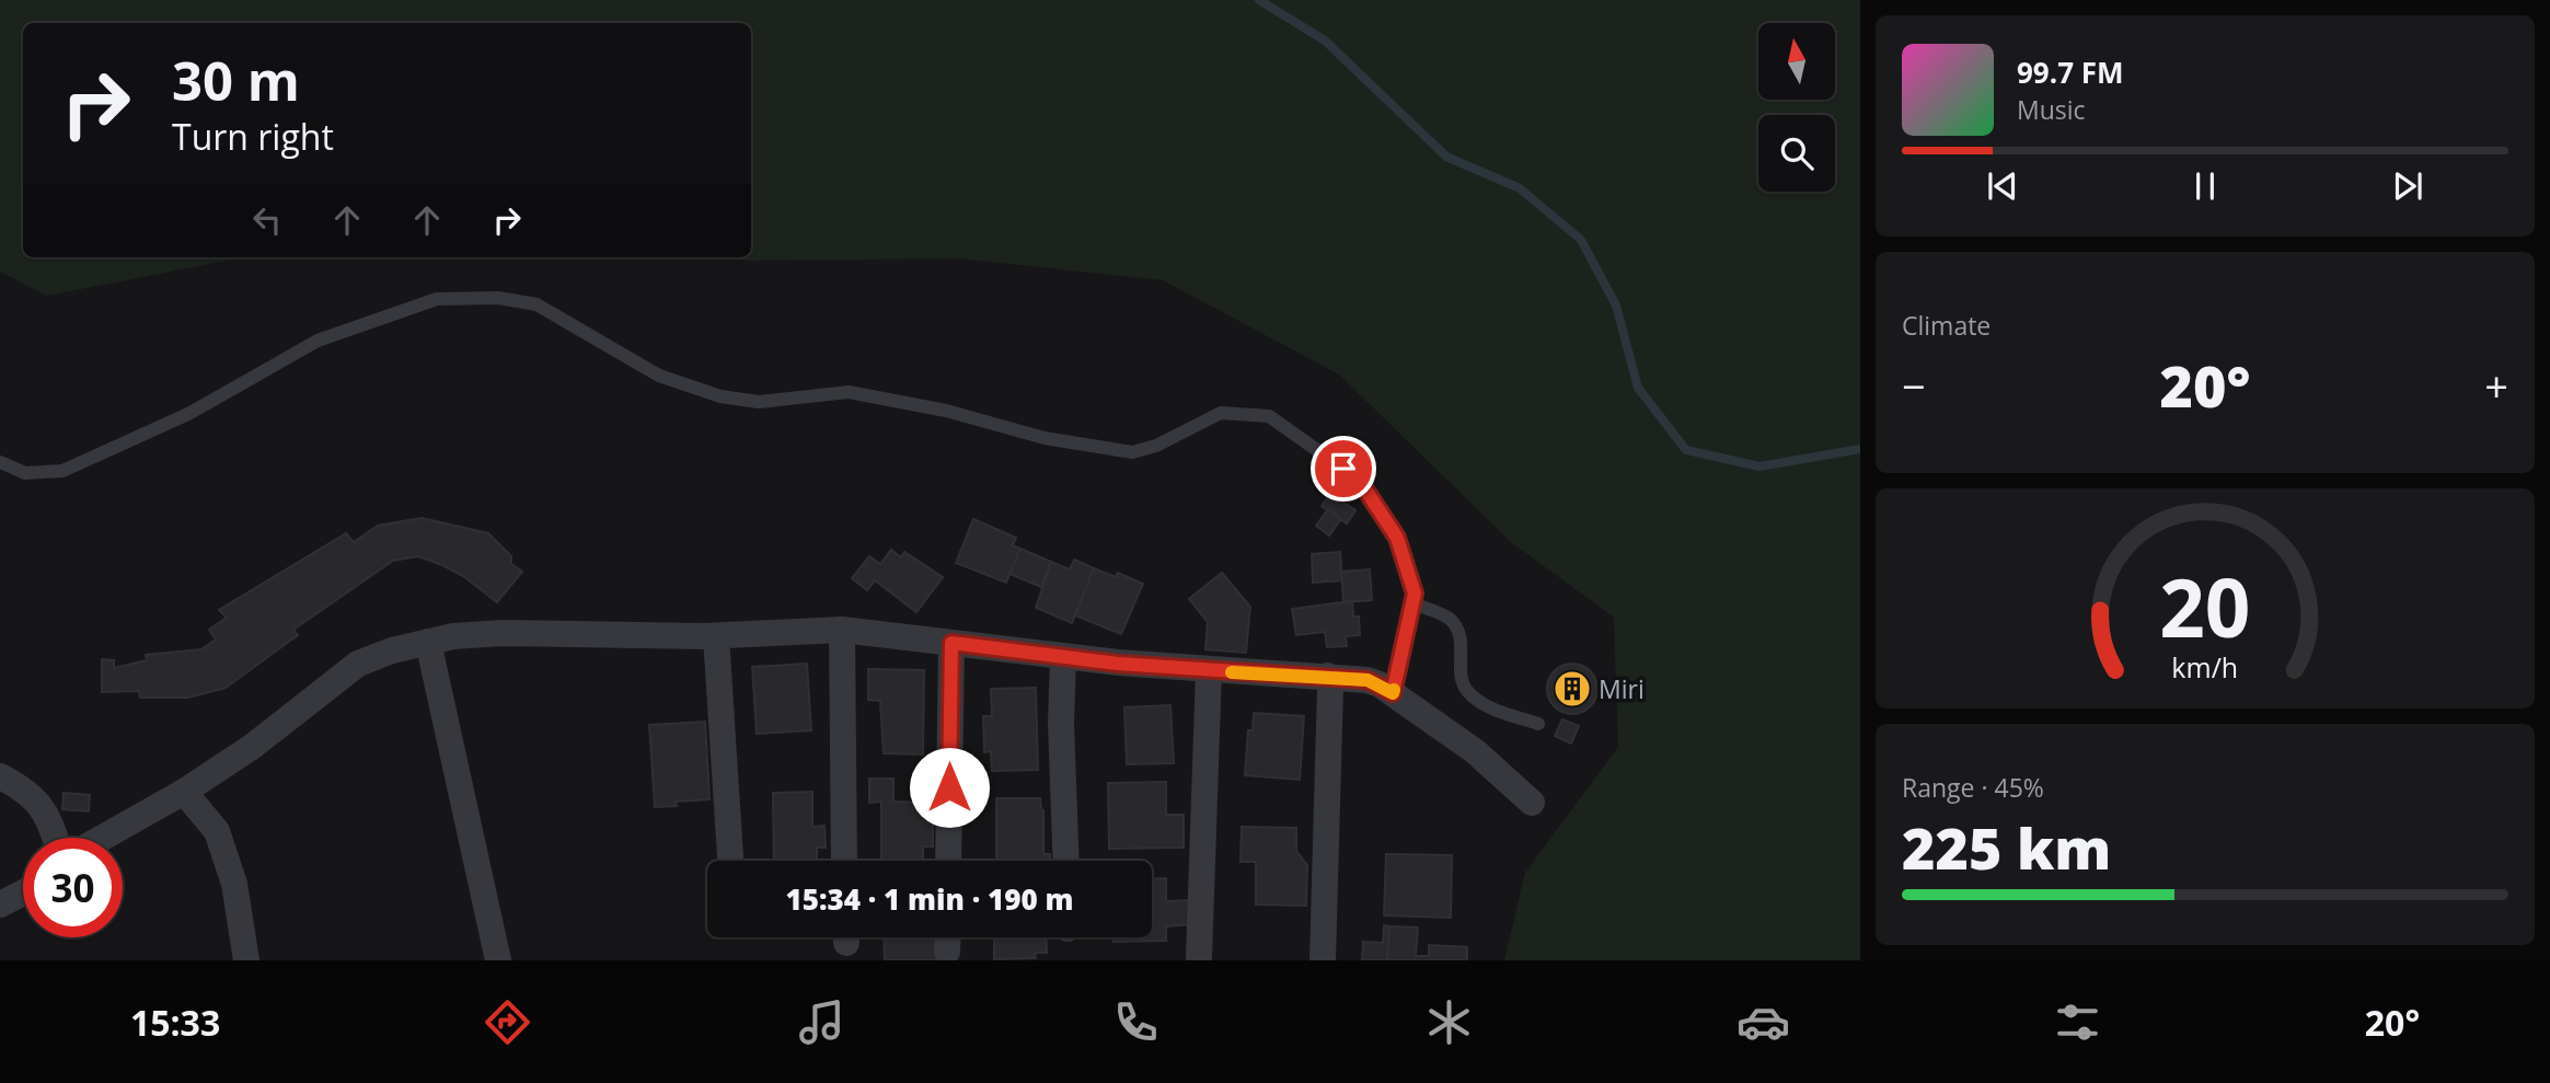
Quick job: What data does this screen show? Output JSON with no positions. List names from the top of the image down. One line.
{"places":{"building":["Miri"]},"north":"top","page":{"turn":["30 m","Turn right"],"song":["99.7 FM","Music"],"tile":["Climate",["Range · 45%","225 km"]],"heat":["−","20°","+"],"limit":"30","trip":"15:34 · 1 min · 190 m","tabs":["15:33","20°"],"gauge":["20","km/h"]}}
